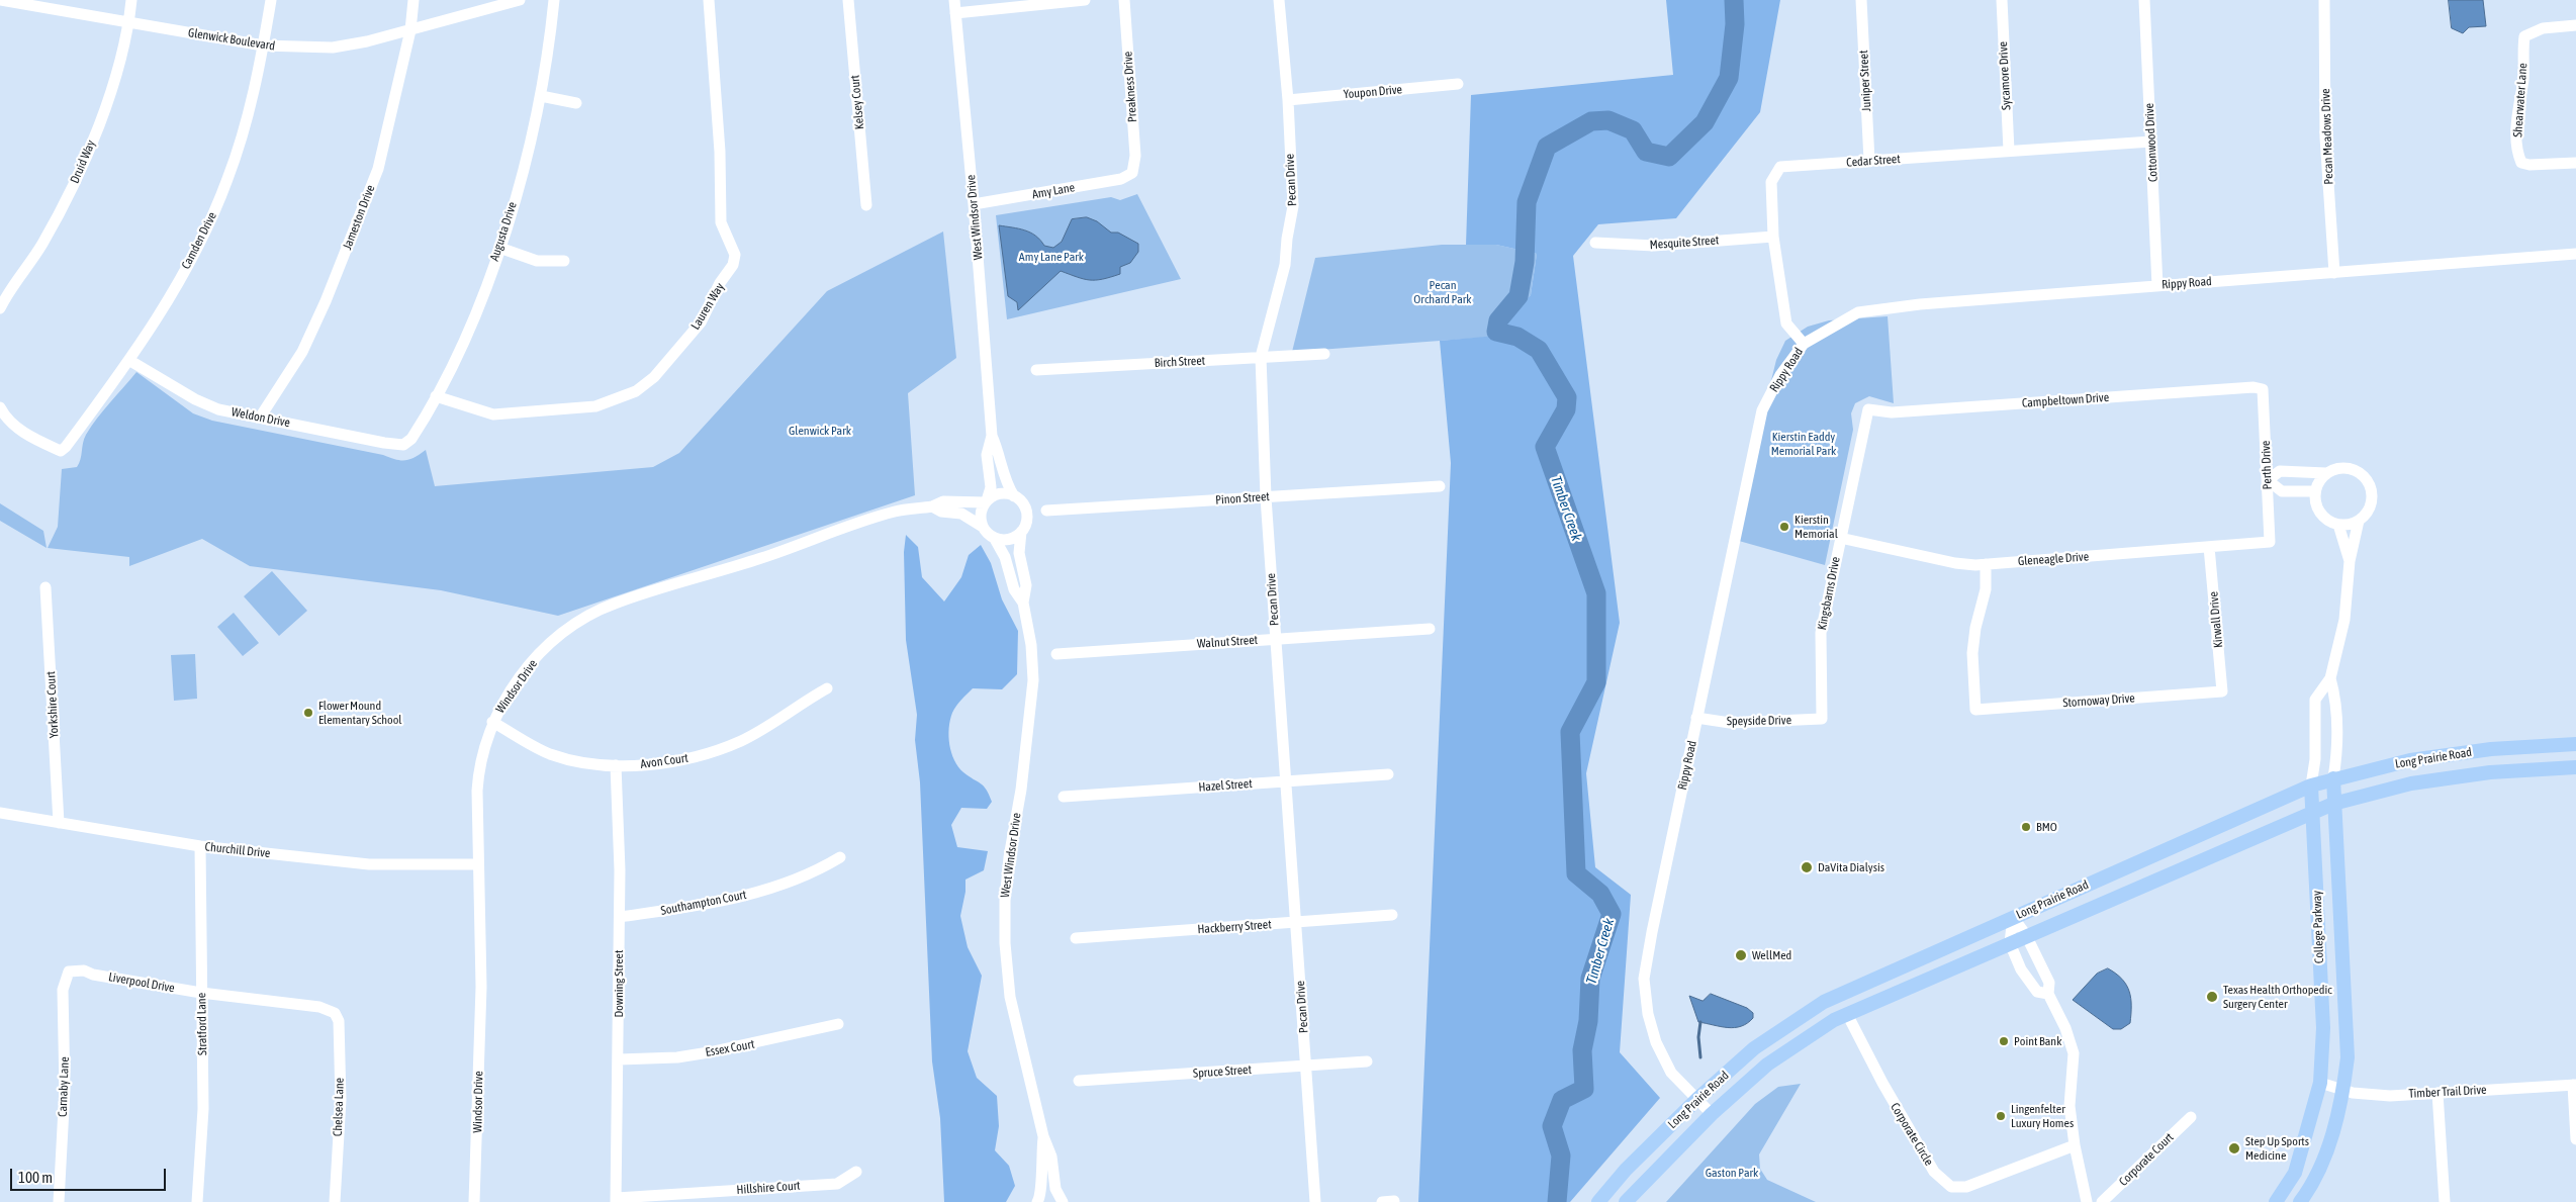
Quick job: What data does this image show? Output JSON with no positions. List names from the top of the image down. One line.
{"streets":{"main road":["Long Prairie Road","College Parkway"],"street":["Glenwick Boulevard","Sycamore Drive","Juniper Street","Preakness Drive","Youpon Drive","Shearwater Lane","Kelsey Court","Pecan Meadows Drive","Cottonwood Drive","Cedar Street","Druid Way","Pecan Drive","Amy Lane","Jameston Drive","West Windsor Drive","Augusta Drive","Camden Drive","Mesquite Street","Rippy Road","Lauren Way","Birch Street","Campbeltown Drive","Weldon Drive","Perth Drive","Pinon Street","Gleneagle Drive","Kingsbarns Drive","Kirwall Drive","Walnut Street","Windsor Drive","Stornoway Drive","Yorkshire Court","Speyside Drive","Avon Court","Hazel Street","Churchill Drive","Southampton Court","Hackberry Street","Liverpool Drive","Downing Street","Stratford Lane","Essex Court","Spruce Street","Carnaby Lane","Timber Trail Drive","Chelsea Lane","Corporate Circle","Corporate Court","Hillshire Court"]},"crossings":[["Glenwick Boulevard","Druid Way"],["Glenwick Boulevard","Jameston Drive"],["Glenwick Boulevard","Camden Drive"],["Sycamore Drive","Cedar Street"],["Juniper Street","Cedar Street"],["Preakness Drive","Amy Lane"],["Youpon Drive","Pecan Drive"],["Pecan Meadows Drive","Rippy Road"],["Cottonwood Drive","Cedar Street"],["Cottonwood Drive","Rippy Road"],["Cedar Street","Mesquite Street"],["Cedar Street","Rippy Road"],["Pecan Drive","Birch Street"],["Pecan Drive","Pinon Street"],["Pecan Drive","Walnut Street"],["Pecan Drive","Hazel Street"],["Pecan Drive","Hackberry Street"],["Pecan Drive","Spruce Street"],["Amy Lane","West Windsor Drive"],["Jameston Drive","Weldon Drive"],["West Windsor Drive","Windsor Drive"],["Augusta Drive","Lauren Way"],["Augusta Drive","Weldon Drive"],["Camden Drive","Weldon Drive"],["Rippy Road","Speyside Drive"],["Rippy Road","Long Prairie Road"],["Campbeltown Drive","Perth Drive"],["Campbeltown Drive","Kingsbarns Drive"],["Perth Drive","Gleneagle Drive"],["Gleneagle Drive","Kingsbarns Drive"],["Gleneagle Drive","Kirwall Drive"],["Gleneagle Drive","Stornoway Drive"],["Kingsbarns Drive","Speyside Drive"],["Kirwall Drive","Stornoway Drive"],["Windsor Drive","Avon Court"],["Windsor Drive","Churchill Drive"],["Yorkshire Court","Churchill Drive"],["Long Prairie Road","College Parkway"],["Long Prairie Road","Corporate Circle"],["Avon Court","Downing Street"],["Churchill Drive","Stratford Lane"],["Southampton Court","Downing Street"],["College Parkway","Timber Trail Drive"],["Liverpool Drive","Stratford Lane"],["Liverpool Drive","Carnaby Lane"],["Liverpool Drive","Chelsea Lane"],["Downing Street","Essex Court"],["Downing Street","Hillshire Court"]],"water":["Timber Creek"],"parks":["Amy Lane Park","Pecan Orchard Park","Glenwick Park","Kierstin Eaddy Memorial Park","Gaston Park"],"places":["Kierstin Memorial","Flower Mound Elementary School","BMO","DaVita Dialysis","WellMed","Texas Health Orthopedic Surgery Center","Point Bank","Lingenfelter Luxury Homes","Step Up Sports Medicine"],"scale_bar":"100 m"}
